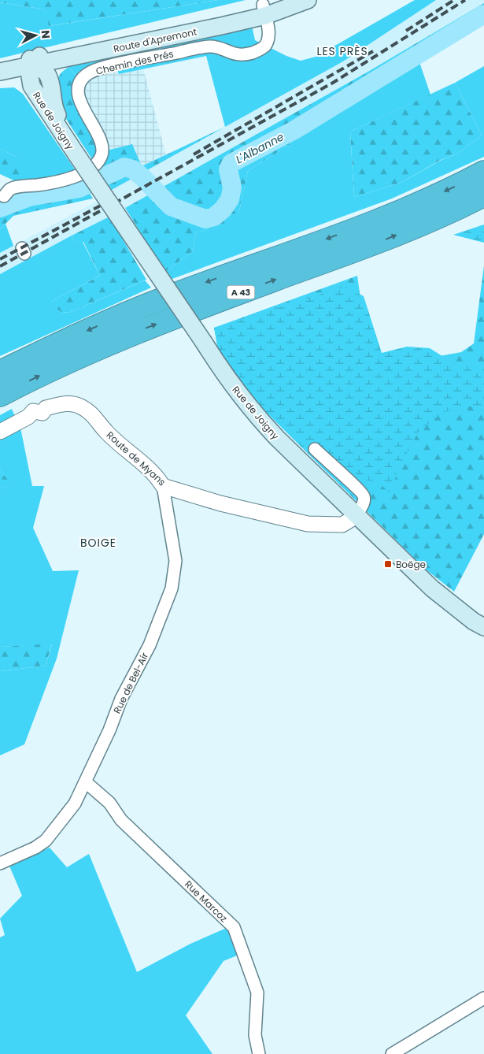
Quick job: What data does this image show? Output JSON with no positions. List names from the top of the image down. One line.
{"streets":{"highway":["A 43"],"main road":["Route d'Apremont","Rue de Joigny"],"street":["Chemin des Prés","Route de Myans","Rue de Bel-Air","Rue Marcoz"]},"crossings":[["Route d'Apremont","Chemin des Prés"],["Route d'Apremont","Rue de Joigny"],["Rue de Joigny","Route de Myans"],["Route de Myans","Rue de Bel-Air"],["Rue de Bel-Air","Rue Marcoz"]],"districts":["LES PRÈS","BOIGE"],"water":["L'Albanne"],"places":{"transit":["Boëge"]},"north":"right"}
